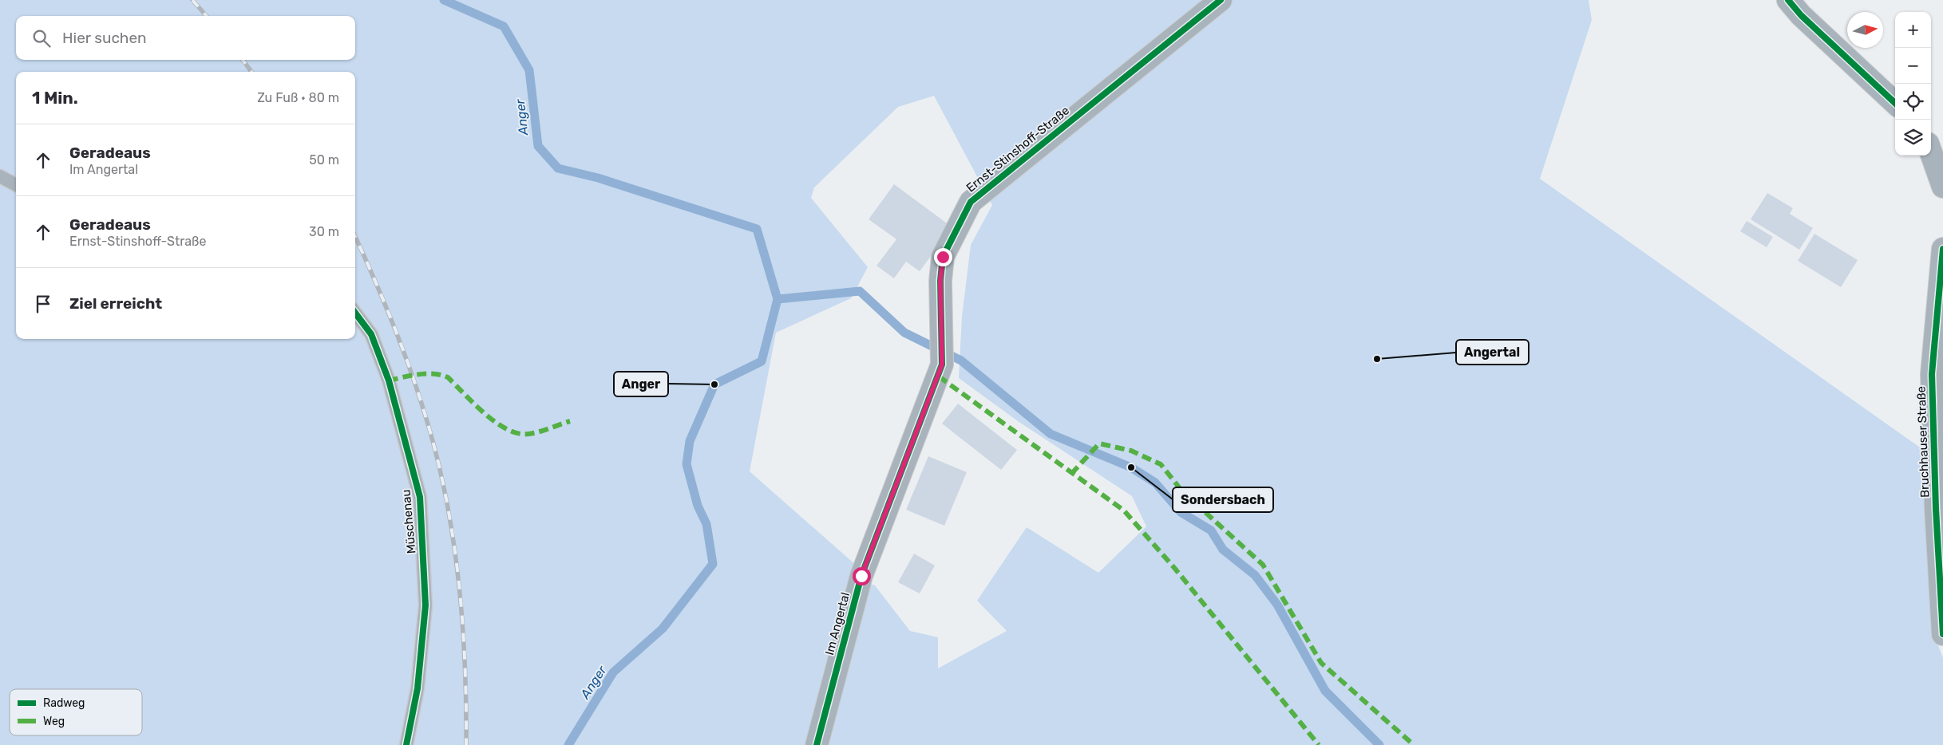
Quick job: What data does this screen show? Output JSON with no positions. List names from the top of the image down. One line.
{"streets":{"street":["Ernst-Stinshoff-Straße","Bruchhauser Straße","Im Angertal"],"lane":["Müschenau"]},"crossings":[["Ernst-Stinshoff-Straße","Im Angertal"]],"water":["Anger"],"places":["Angertal","Anger","Sondersbach"],"legend":["Radweg","Weg"],"north":"right","page":{"map_buttons":["+","−"],"search":"Hier suchen","heading":["1 Min.","Zu Fuß · 80 m"],"list":[["Geradeaus","Im Angertal","50 m"],["Geradeaus","Ernst-Stinshoff-Straße","30 m"],"Ziel erreicht"]}}
